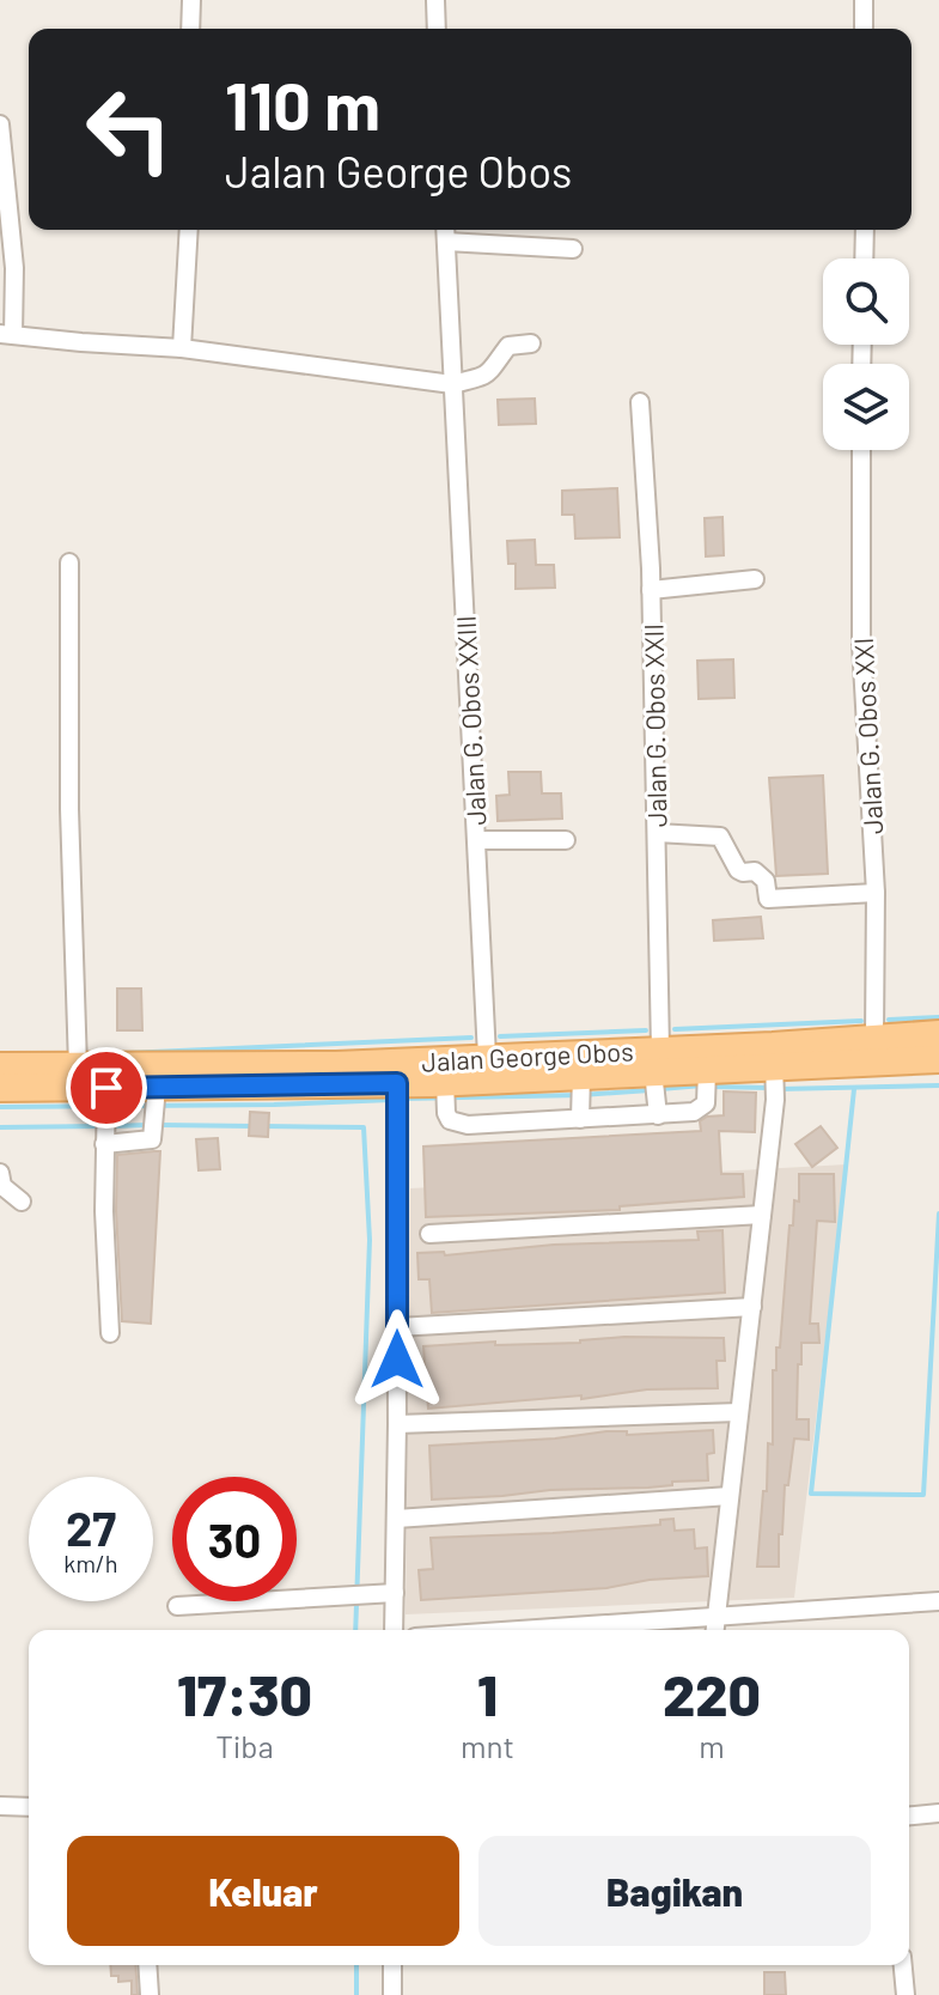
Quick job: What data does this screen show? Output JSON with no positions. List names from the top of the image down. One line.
{"streets":{"main road":["Jalan George Obos"],"street":["Jalan G. Obos XXIII","Jalan G. Obos XXII","Jalan G. Obos XXI"]},"crossings":[["Jalan G. Obos XXIII","Jalan George Obos"],["Jalan G. Obos XXII","Jalan George Obos"],["Jalan G. Obos XXI","Jalan George Obos"]],"page":{"turn":["110 m","Jalan George Obos"],"speed":"27 km/h","limit":"30","eta":["17:30","Tiba","1","mnt","220","m"],"buttons":["Keluar","Bagikan"]}}
